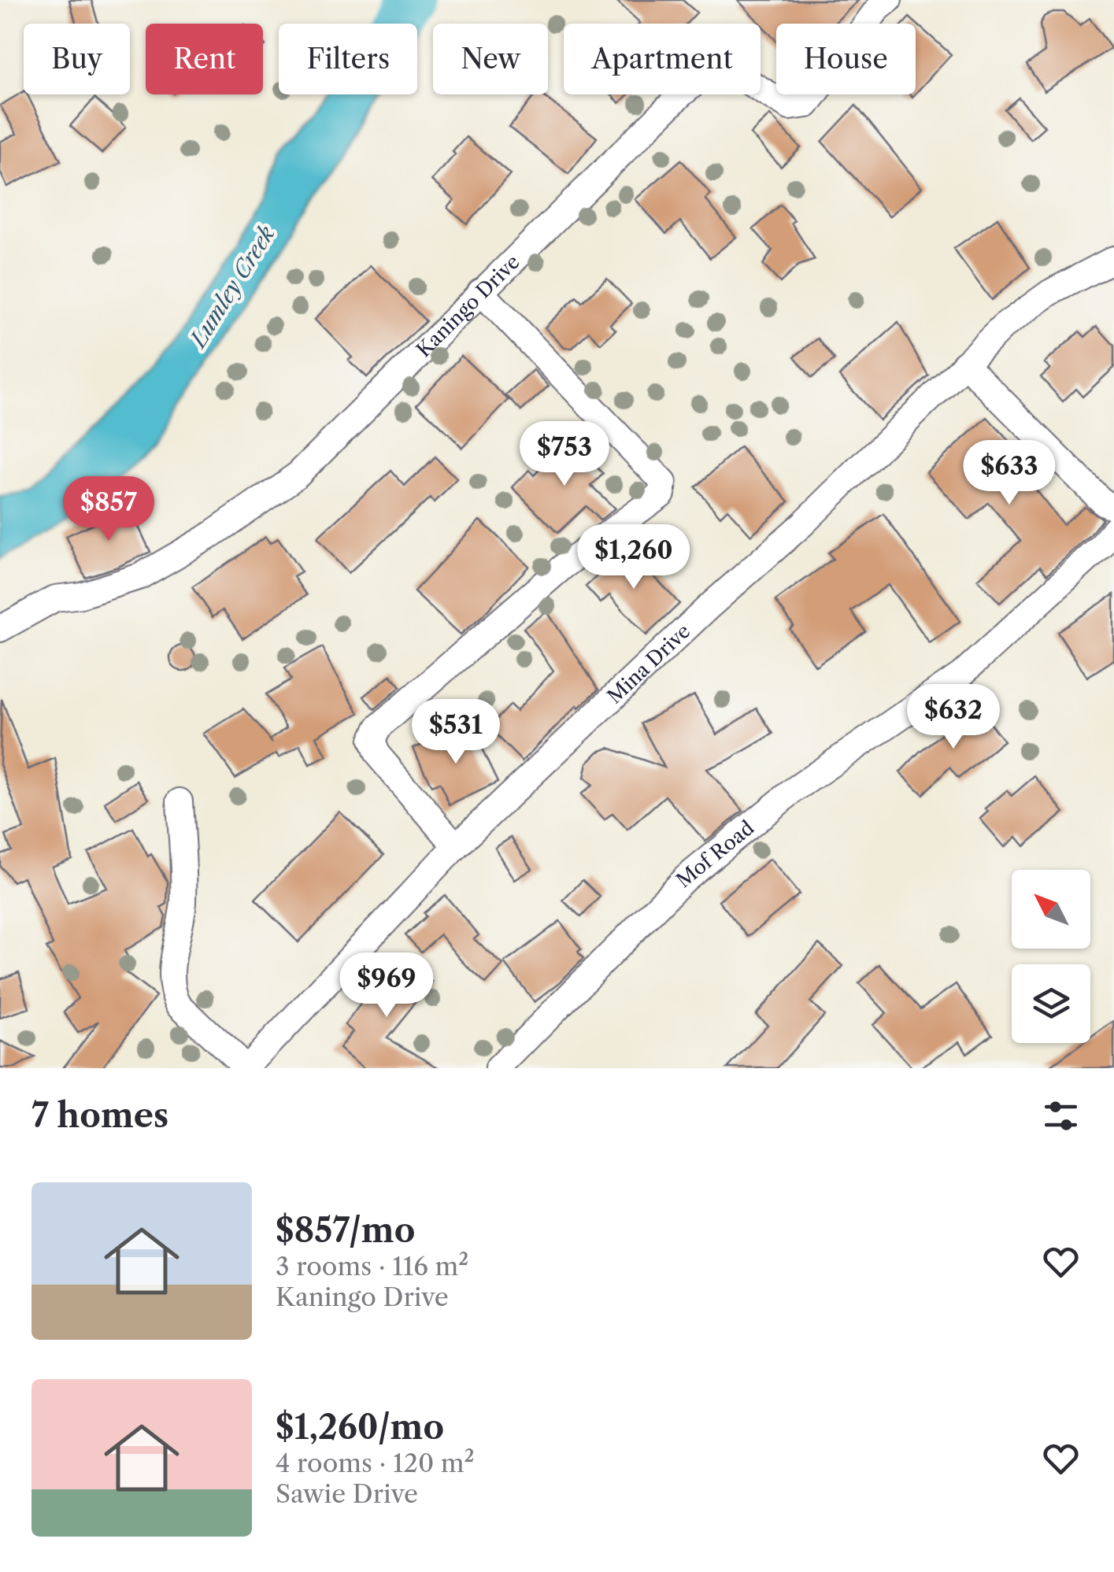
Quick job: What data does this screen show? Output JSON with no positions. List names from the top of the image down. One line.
{"streets":{"street":["Kaningo Drive","Mina Drive","Mof Road"]},"water":["Lumley Creek"],"north":"top left","page":{"chip":["Buy","Rent","Filters","New","Apartment","House"],"price":["$753","$633","$857","$1,260","$632","$531","$969"],"heading":"7 homes","list":[{"name":"$857/mo","note":"3 rooms · 116 m² · Kaningo Drive"},{"name":"$1,260/mo","note":"4 rooms · 120 m² · Sawie Drive"}]}}
